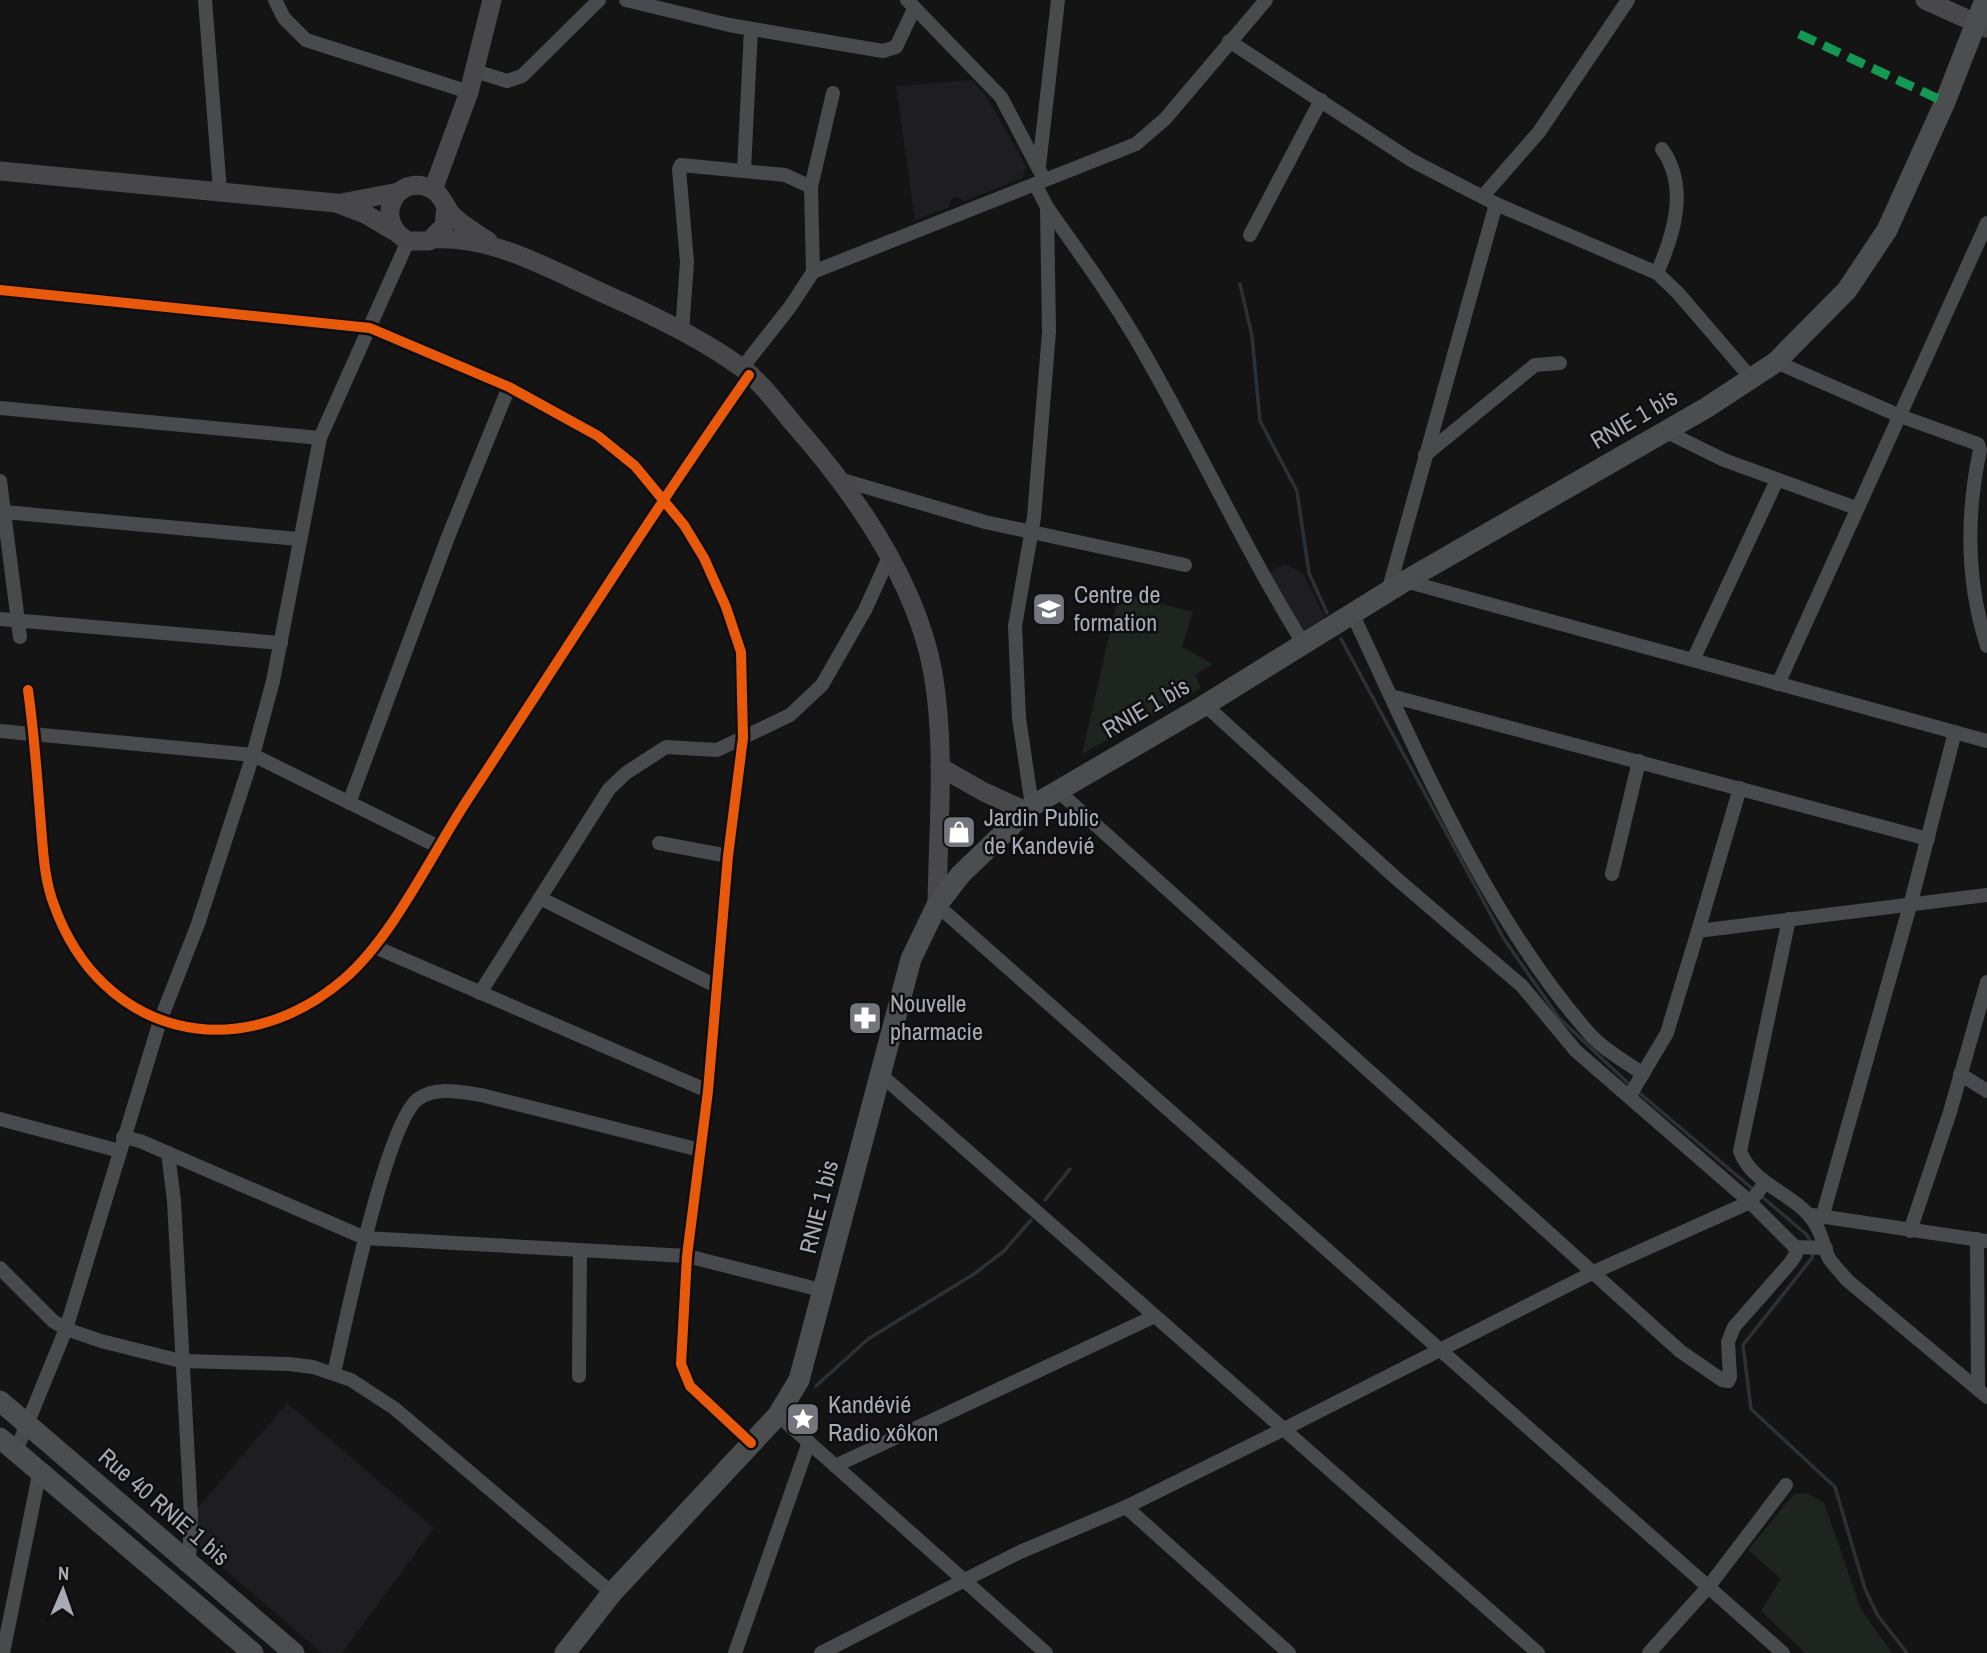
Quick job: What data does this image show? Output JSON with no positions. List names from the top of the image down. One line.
{"streets":{"main road":["RNIE 1 bis","Rue 40 RNIE 1 bis"]},"places":{"school or university":["Centre de formation"],"shop":["Jardin Public de Kandevié"],"pharmacy":["Nouvelle pharmacie"],"place":["Kandévié Radio xôkon"]},"north":"top"}
